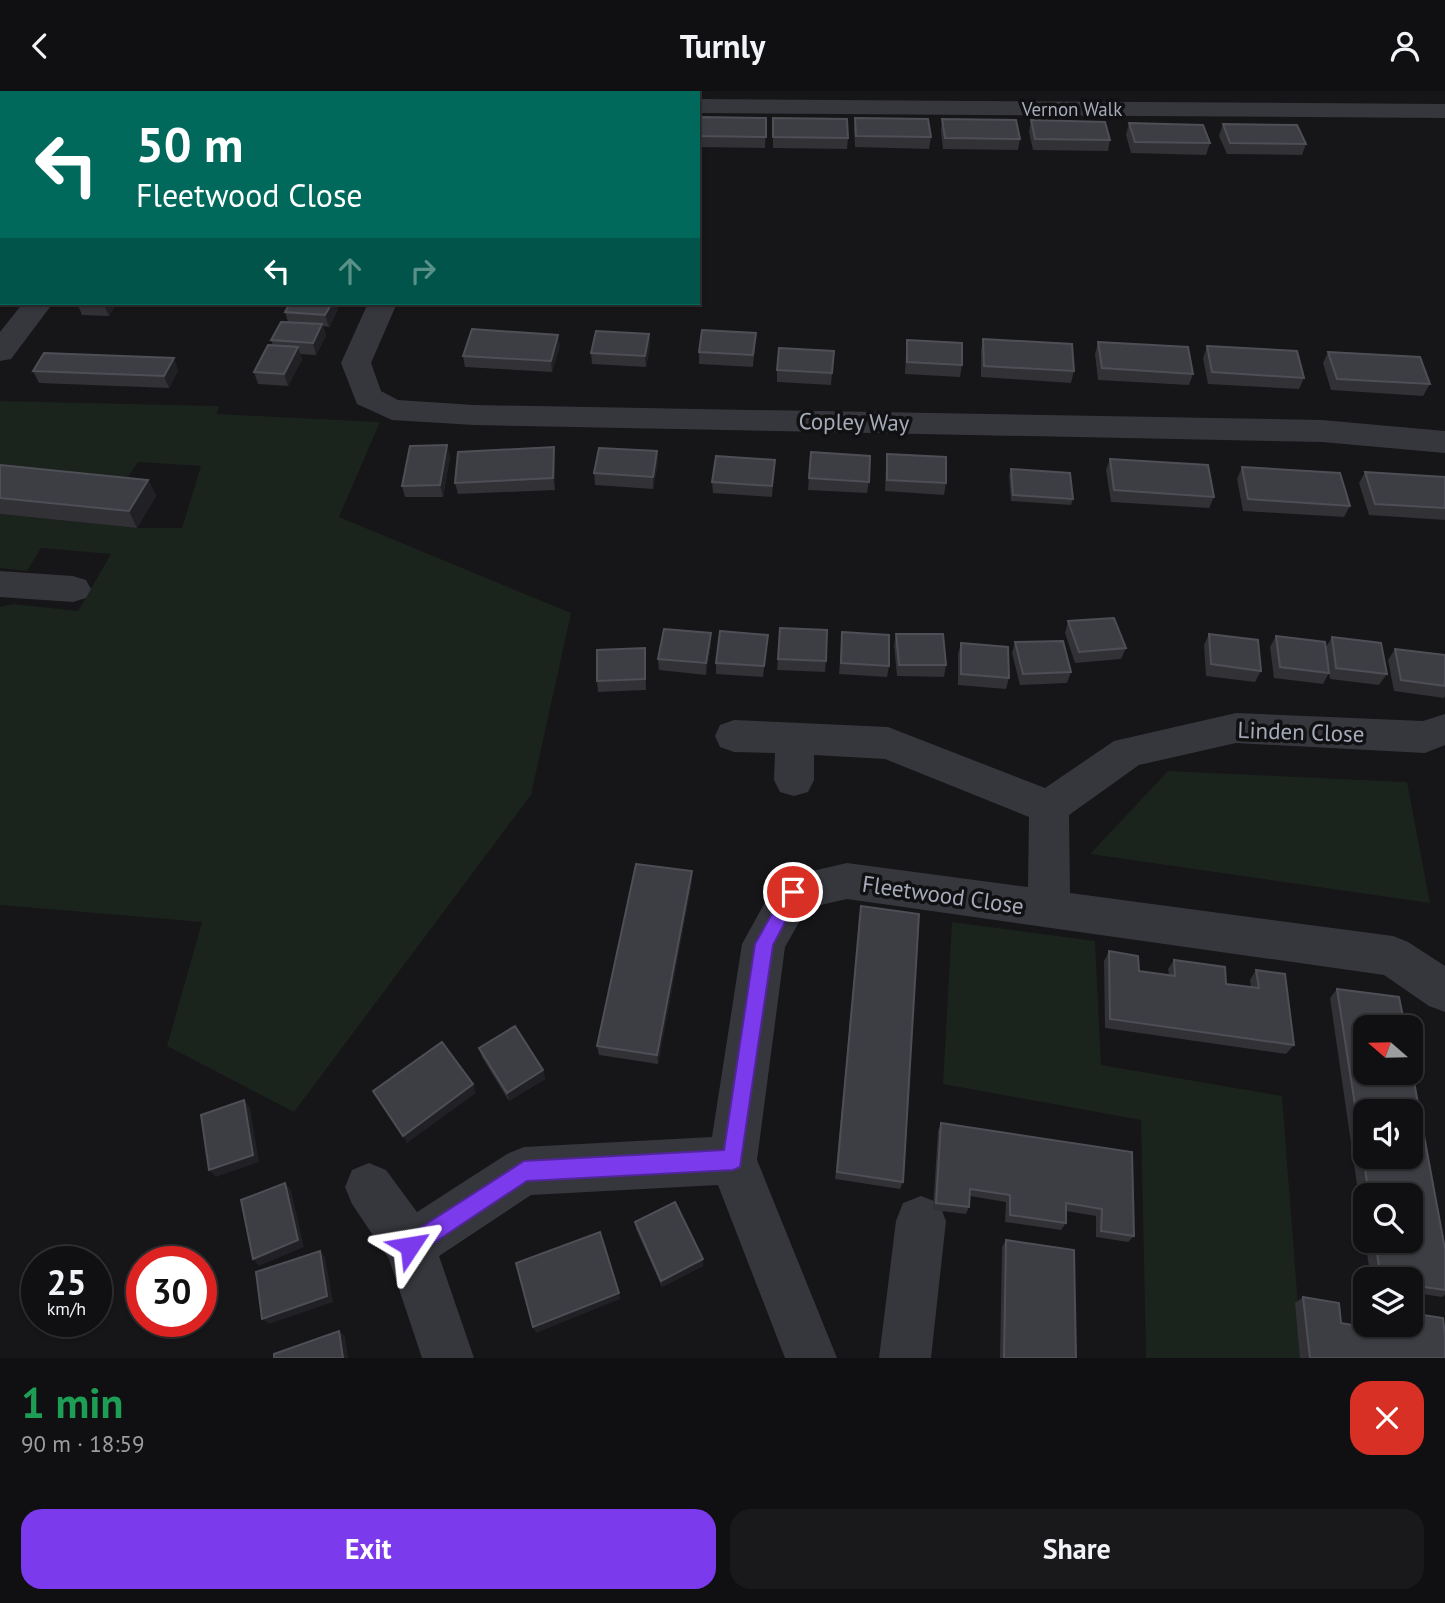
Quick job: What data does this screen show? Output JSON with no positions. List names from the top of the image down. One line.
{"streets":{"street":["Vernon Walk","Copley Way","Linden Close","Fleetwood Close"]},"north":"left","page":{"header":"Turnly","turn":["50 m","Fleetwood Close"],"speed":"25 km/h","limit":"30","heading":["1 min","90 m · 18:59"],"buttons":["Exit","Share"]}}
